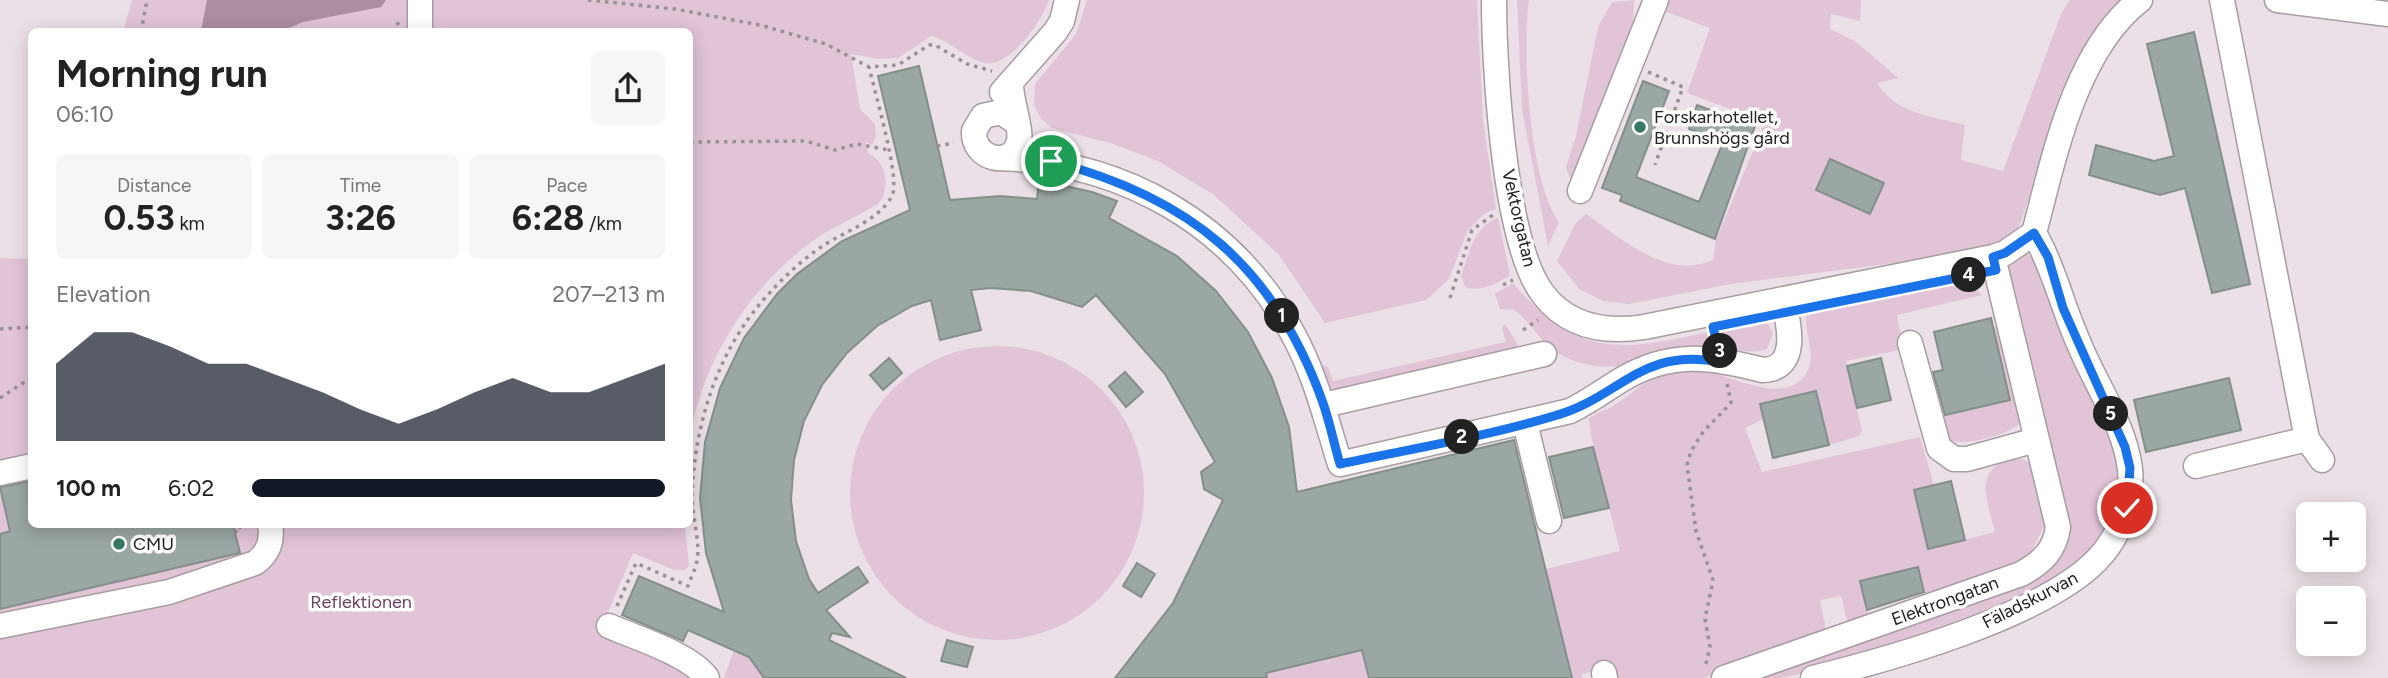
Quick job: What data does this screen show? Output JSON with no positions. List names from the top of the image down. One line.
{"streets":{"street":["Vektorgatan","Fäladskurvan","Elektrongatan"]},"crossings":[["Vektorgatan","Fäladskurvan"],["Vektorgatan","Elektrongatan"]],"parks":["Reflektionen"],"places":["Forskarhotellet, Brunnshögs gård","CMU"],"page":{"heading":["Morning run","06:10"],"stats":[["Distance","0.53 km"],["Time","3:26"],["Pace","6:28 /km"]],"pins":["4","1","3","5","2"],"chart":["Elevation","207–213 m"],"list":[{"name":"100 m","note":"6:02"}],"map_buttons":["+","−"]}}
